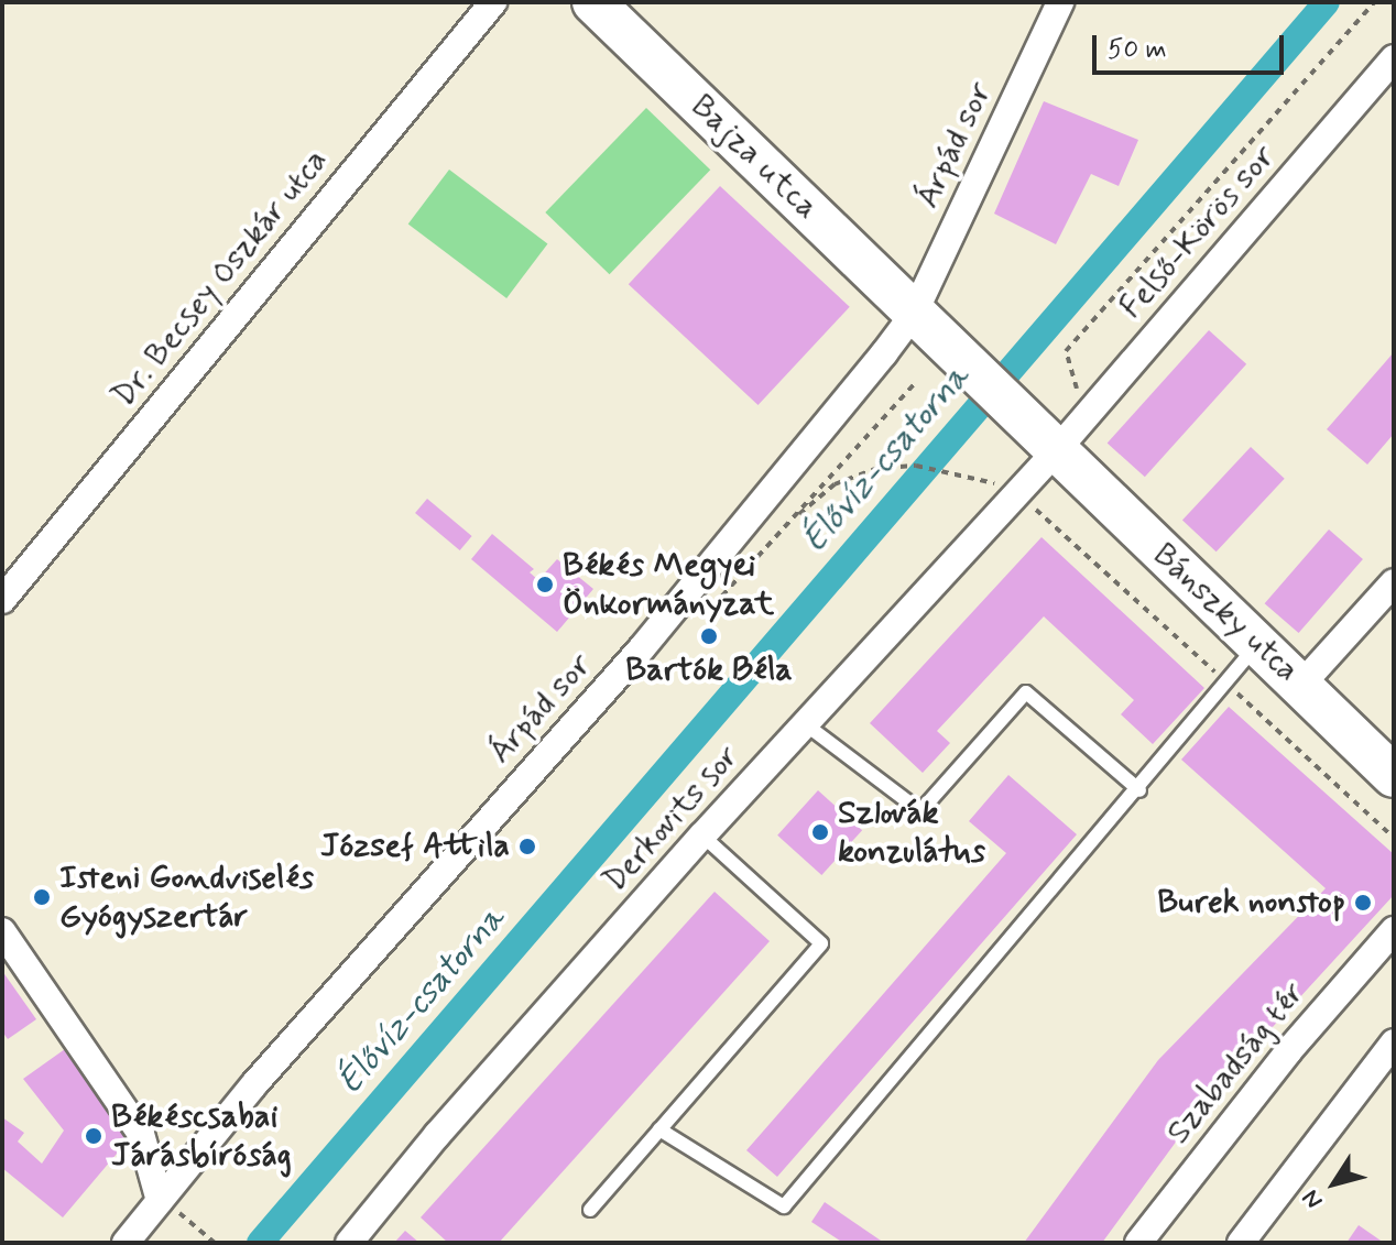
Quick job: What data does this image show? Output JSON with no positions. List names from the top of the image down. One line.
{"streets":{"main road":["Bajza utca","Bánszky utca"],"street":["Árpád sor","Felső-Körös sor","Dr. Becsey Oszkár utca","Derkovits sor","Szabadság tér"]},"crossings":[["Árpád sor","Bajza utca"],["Bajza utca","Felső-Körös sor"],["Bajza utca","Bánszky utca"],["Bajza utca","Derkovits sor"],["Felső-Körös sor","Bánszky utca"],["Felső-Körös sor","Derkovits sor"],["Bánszky utca","Derkovits sor"]],"water":["Élővíz-csatorna"],"places":["Békés Megyei Önkormányzat","Bartók Béla","Szlovák konzulátus","József Attila","Isteni Gondviselés Gyógyszertár","Burek nonstop","Békéscsabai Járásbíróság"],"scale_bar":"50 m","north":"bottom left"}
